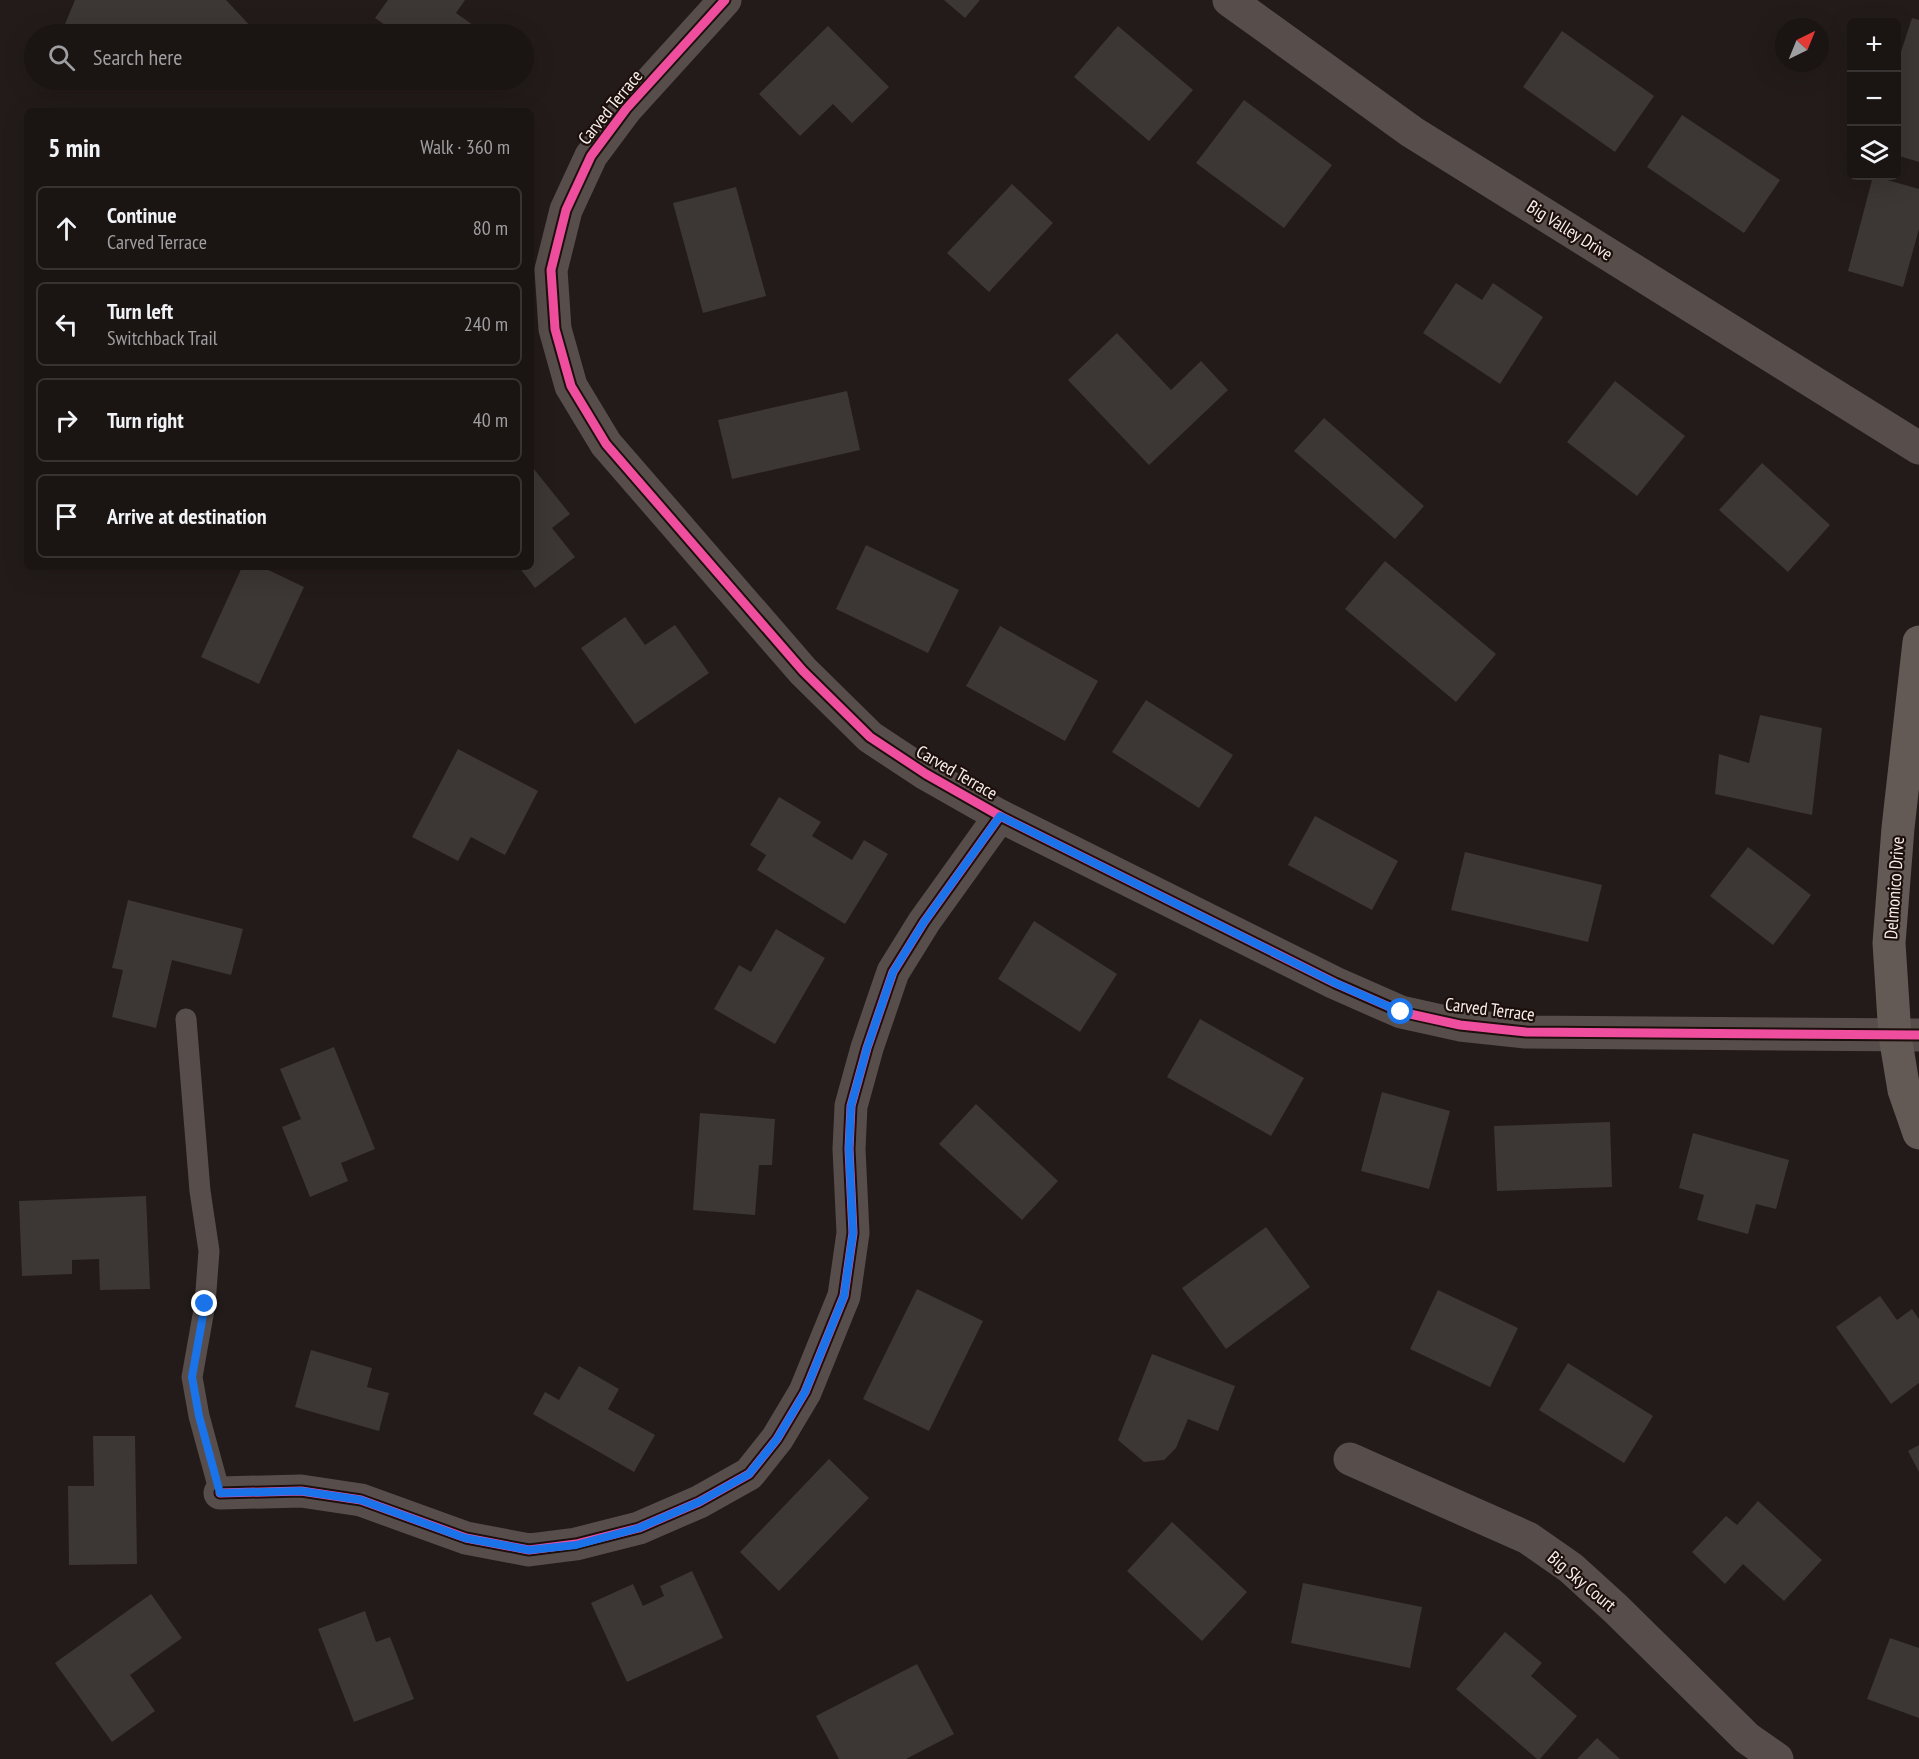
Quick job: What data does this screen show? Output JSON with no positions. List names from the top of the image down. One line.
{"streets":{"street":["Carved Terrace","Big Valley Drive","Delmonico Drive","Big Sky Court"]},"crossings":[["Carved Terrace","Delmonico Drive"]],"north":"top right","page":{"map_buttons":["+","−"],"search":"Search here","heading":["5 min","Walk · 360 m"],"list":[["Continue","Carved Terrace","80 m"],["Turn left","Switchback Trail","240 m"],["Turn right","40 m"],"Arrive at destination"]}}
